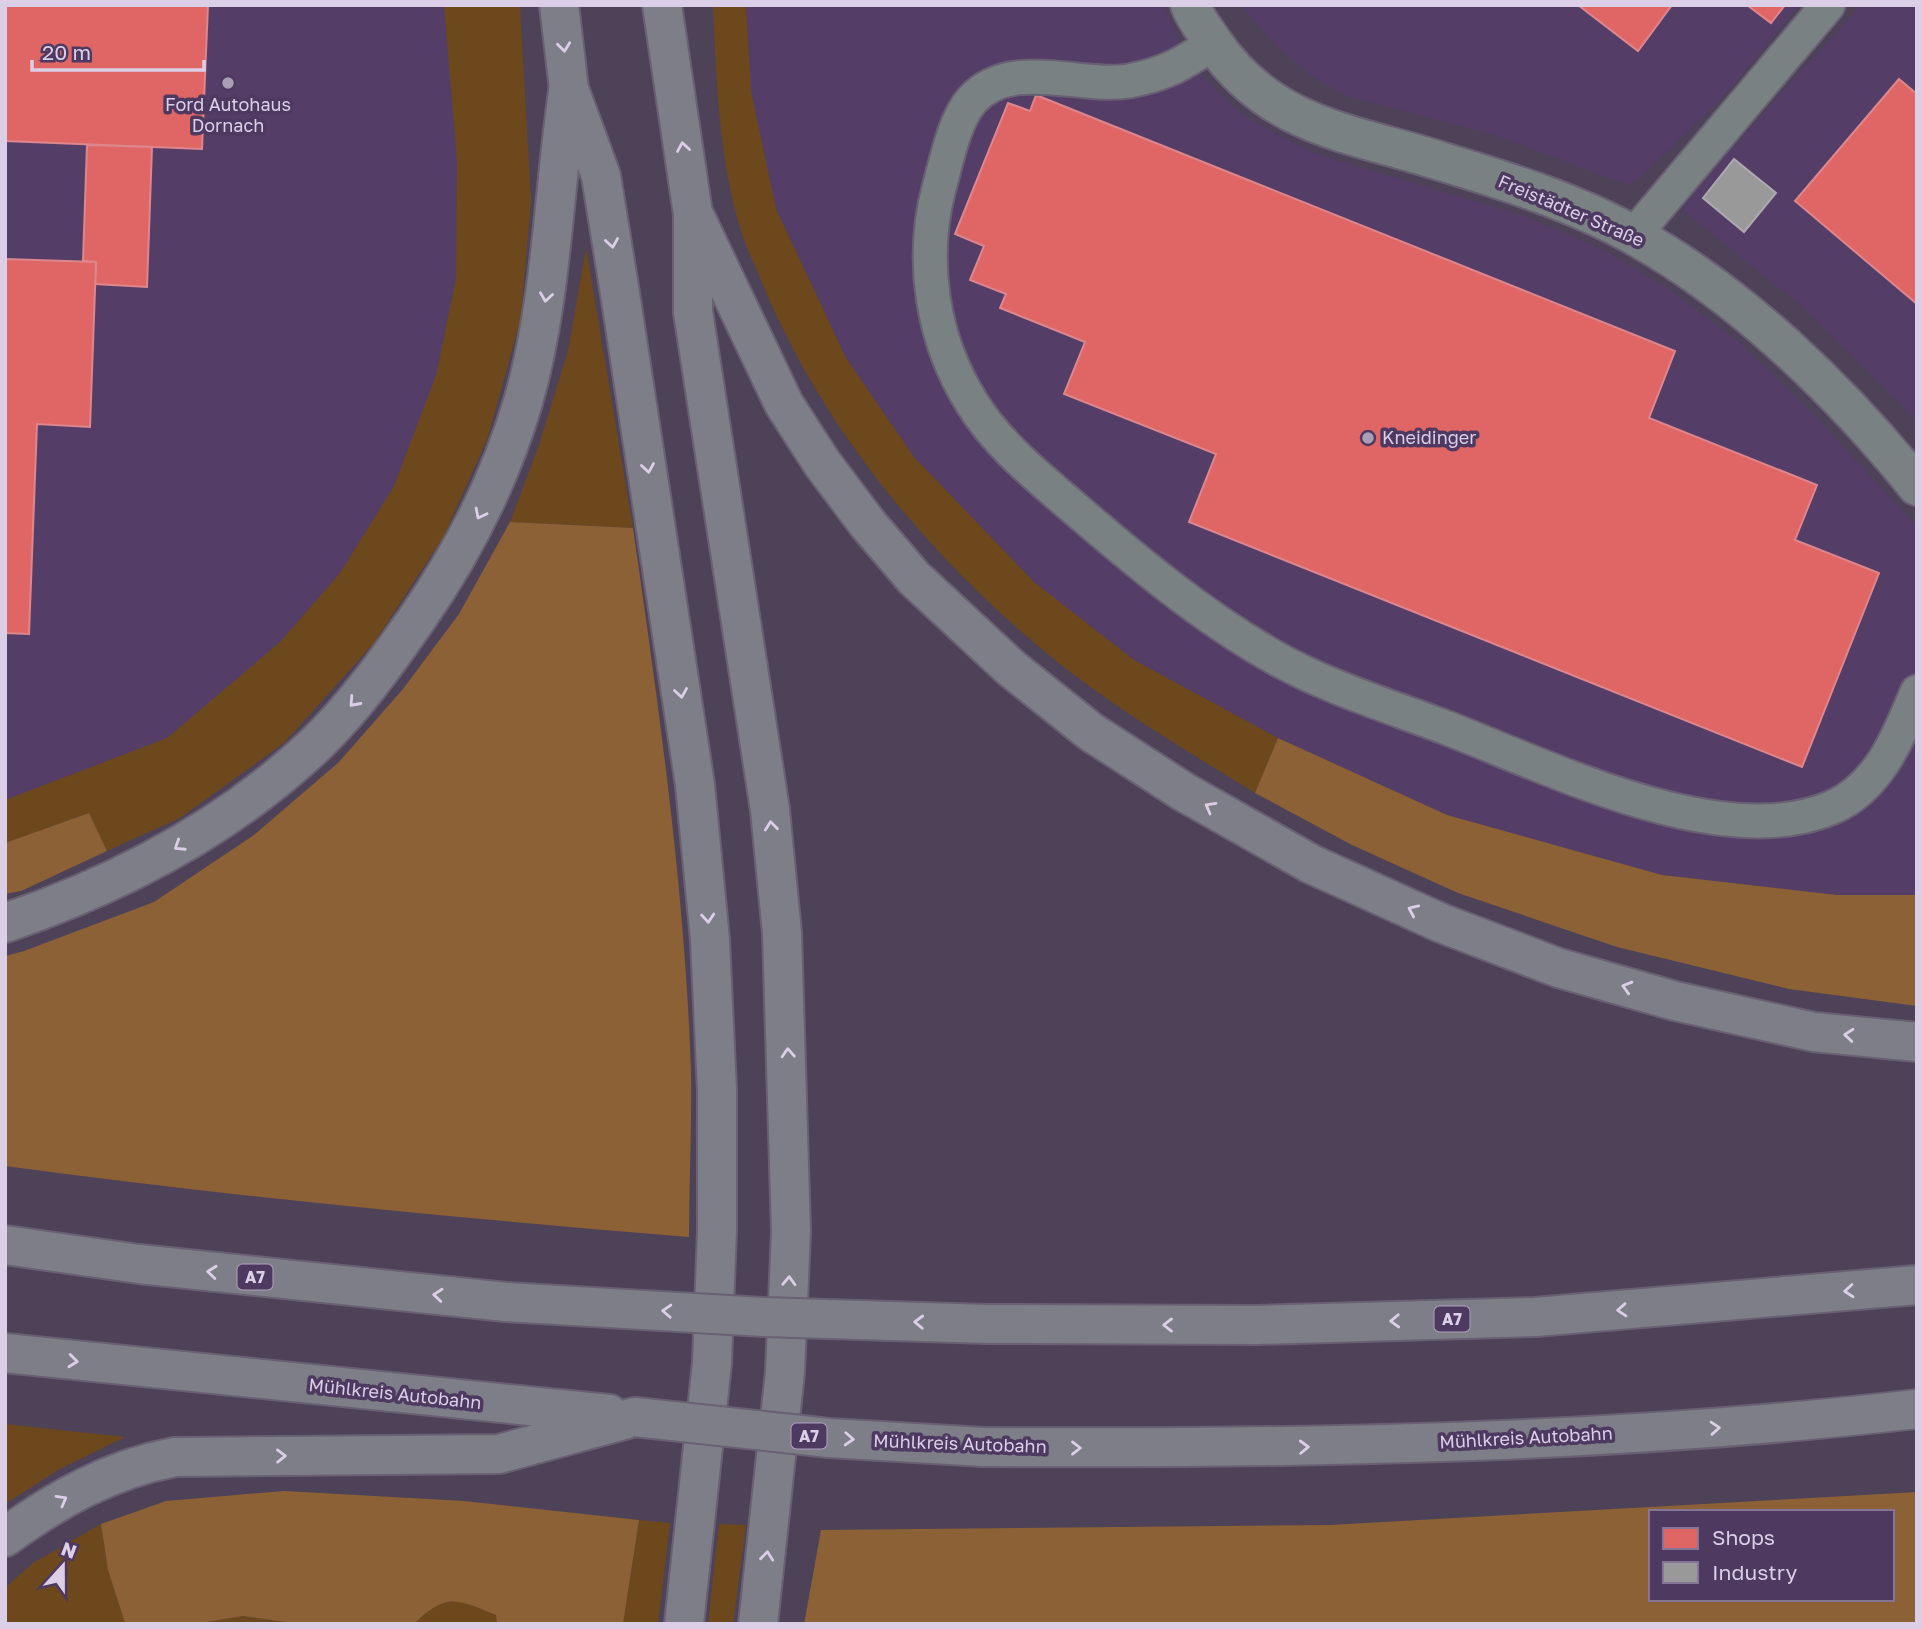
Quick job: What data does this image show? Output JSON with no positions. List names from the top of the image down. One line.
{"streets":{"highway":["A7","Mühlkreis Autobahn"],"street":["Freistädter Straße"]},"places":["Ford Autohaus Dornach","Kneidinger"],"legend":["Shops","Industry"],"scale_bar":"20 m","north":"top"}
